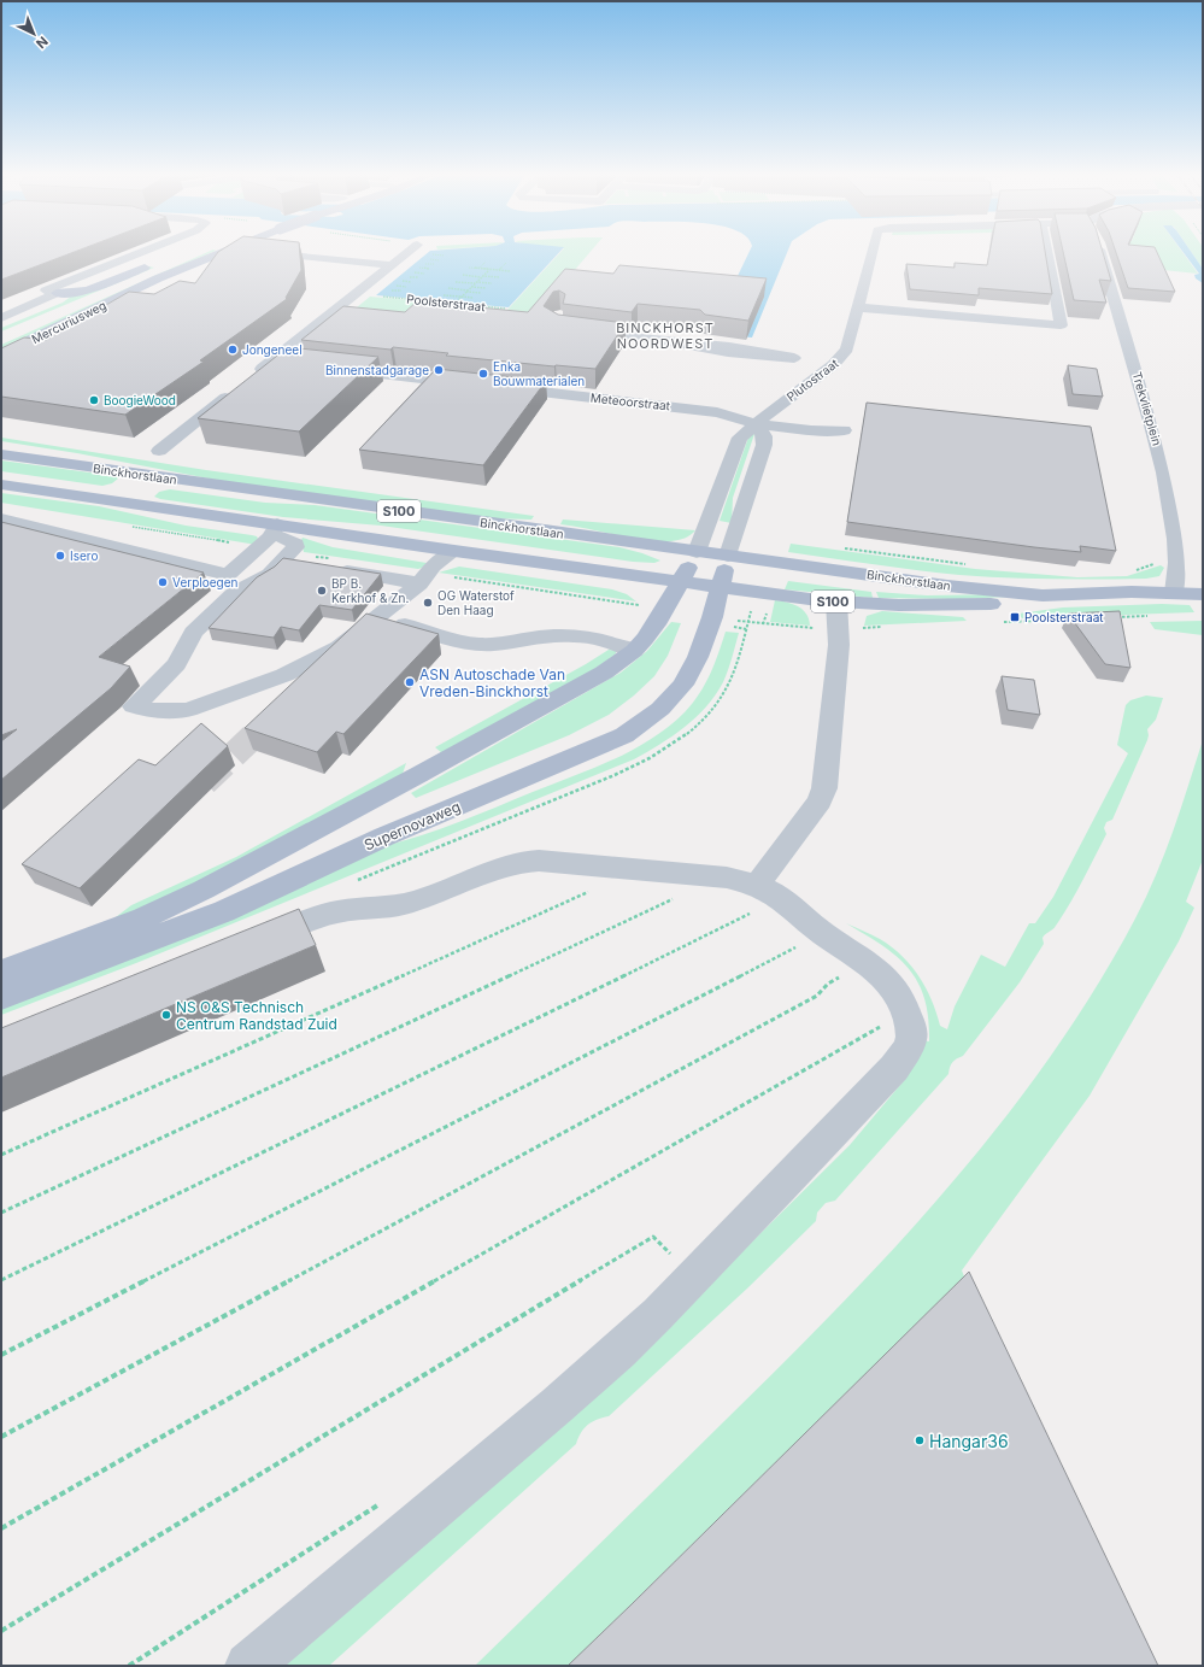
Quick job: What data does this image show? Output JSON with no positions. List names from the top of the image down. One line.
{"streets":{"main road":["Mercuriusweg","Binckhorstlaan","S100","Supernovaweg"],"street":["Plutostraat","Meteoorstraat","Trekvlietplein"],"path":["Poolsterstraat"]},"crossings":[["Plutostraat","Meteoorstraat"],["Plutostraat","Binckhorstlaan"],["Trekvlietplein","Binckhorstlaan"],["Binckhorstlaan","S100"],["Binckhorstlaan","Supernovaweg"]],"districts":["BINCKHORST NOORDWEST"],"places":{"other":["Jongeneel","Binnenstadgarage","Enka Bouwmaterialen","BoogieWood","Isero","Verploegen","BP B. Kerkhof & Zn.","OG Waterstof Den Haag","ASN Autoschade Van Vreden-Binckhorst","NS O&S Technisch Centrum Randstad Zuid","Hangar36"],"transit":["Poolsterstraat"]},"north":"bottom right"}
